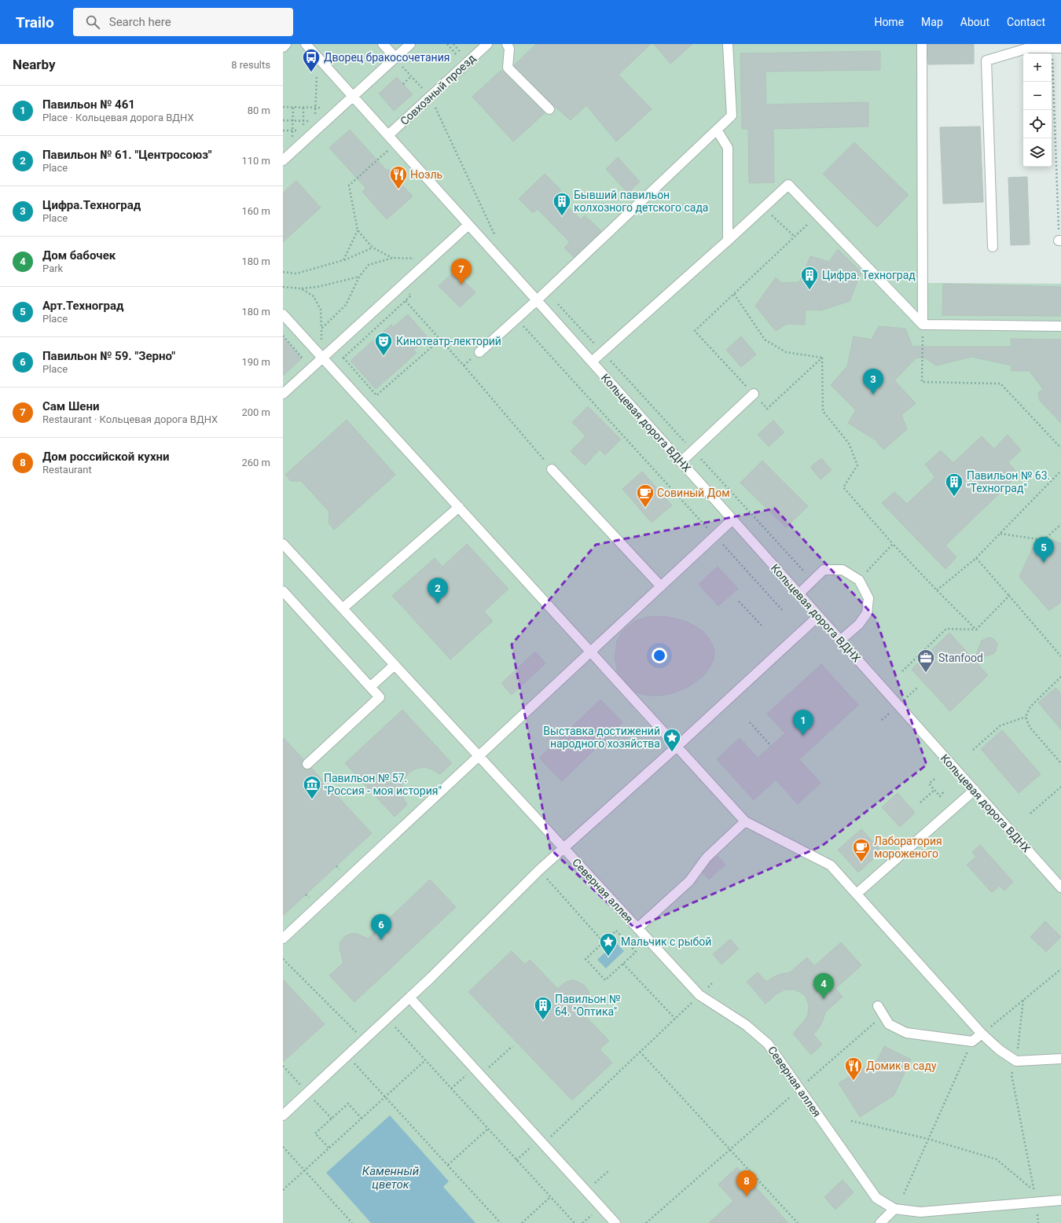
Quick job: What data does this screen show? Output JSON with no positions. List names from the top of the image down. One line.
{"streets":{"street":["Совхозный проезд","Кольцевая дорога ВДНХ","Северная аллея"]},"crossings":[["Совхозный проезд","Кольцевая дорога ВДНХ"]],"water":["Каменный цветок"],"places":{"bus stop":["Дворец бракосочетания"],"restaurant":["Ноэль","Домик в саду"],"building":["Бывший павильон колхозного детского сада","Цифра. Техноград","Павильон № 63. \"Техноград\"","Павильон № 64. \"Оптика\""],"theatre":["Кинотеатр-лекторий"],"cafe":["Совиный Дом","Лаборатория мороженого"],"office":["Stanfood"],"place":["Выставка достижений народного хозяйства","Мальчик с рыбой"],"museum":["Павильон № 57. \"Россия - моя история\""]},"page":{"header":"Trailo","search":"Search here","nav":["Home","Map","About","Contact"],"heading":["Nearby","8 results"],"map_buttons":["+","−"],"list":[{"mark":"1","name":"Павильон № 461","note":"Place · Кольцевая дорога ВДНХ","value":"80 m"},{"mark":"2","name":"Павильон № 61. \"Центросоюз\"","note":"Place","value":"110 m"},{"mark":"3","name":"Цифра.Техноград","note":"Place","value":"160 m"},{"mark":"4","name":"Дом бабочек","note":"Park","value":"180 m"},{"mark":"5","name":"Арт.Техноград","note":"Place","value":"180 m"},{"mark":"6","name":"Павильон № 59. \"Зерно\"","note":"Place","value":"190 m"},{"mark":"7","name":"Сам Шени","note":"Restaurant · Кольцевая дорога ВДНХ","value":"200 m"},{"mark":"8","name":"Дом российской кухни","note":"Restaurant","value":"260 m"}],"pins":["7","3","5","2","1","6","4","8"]}}
